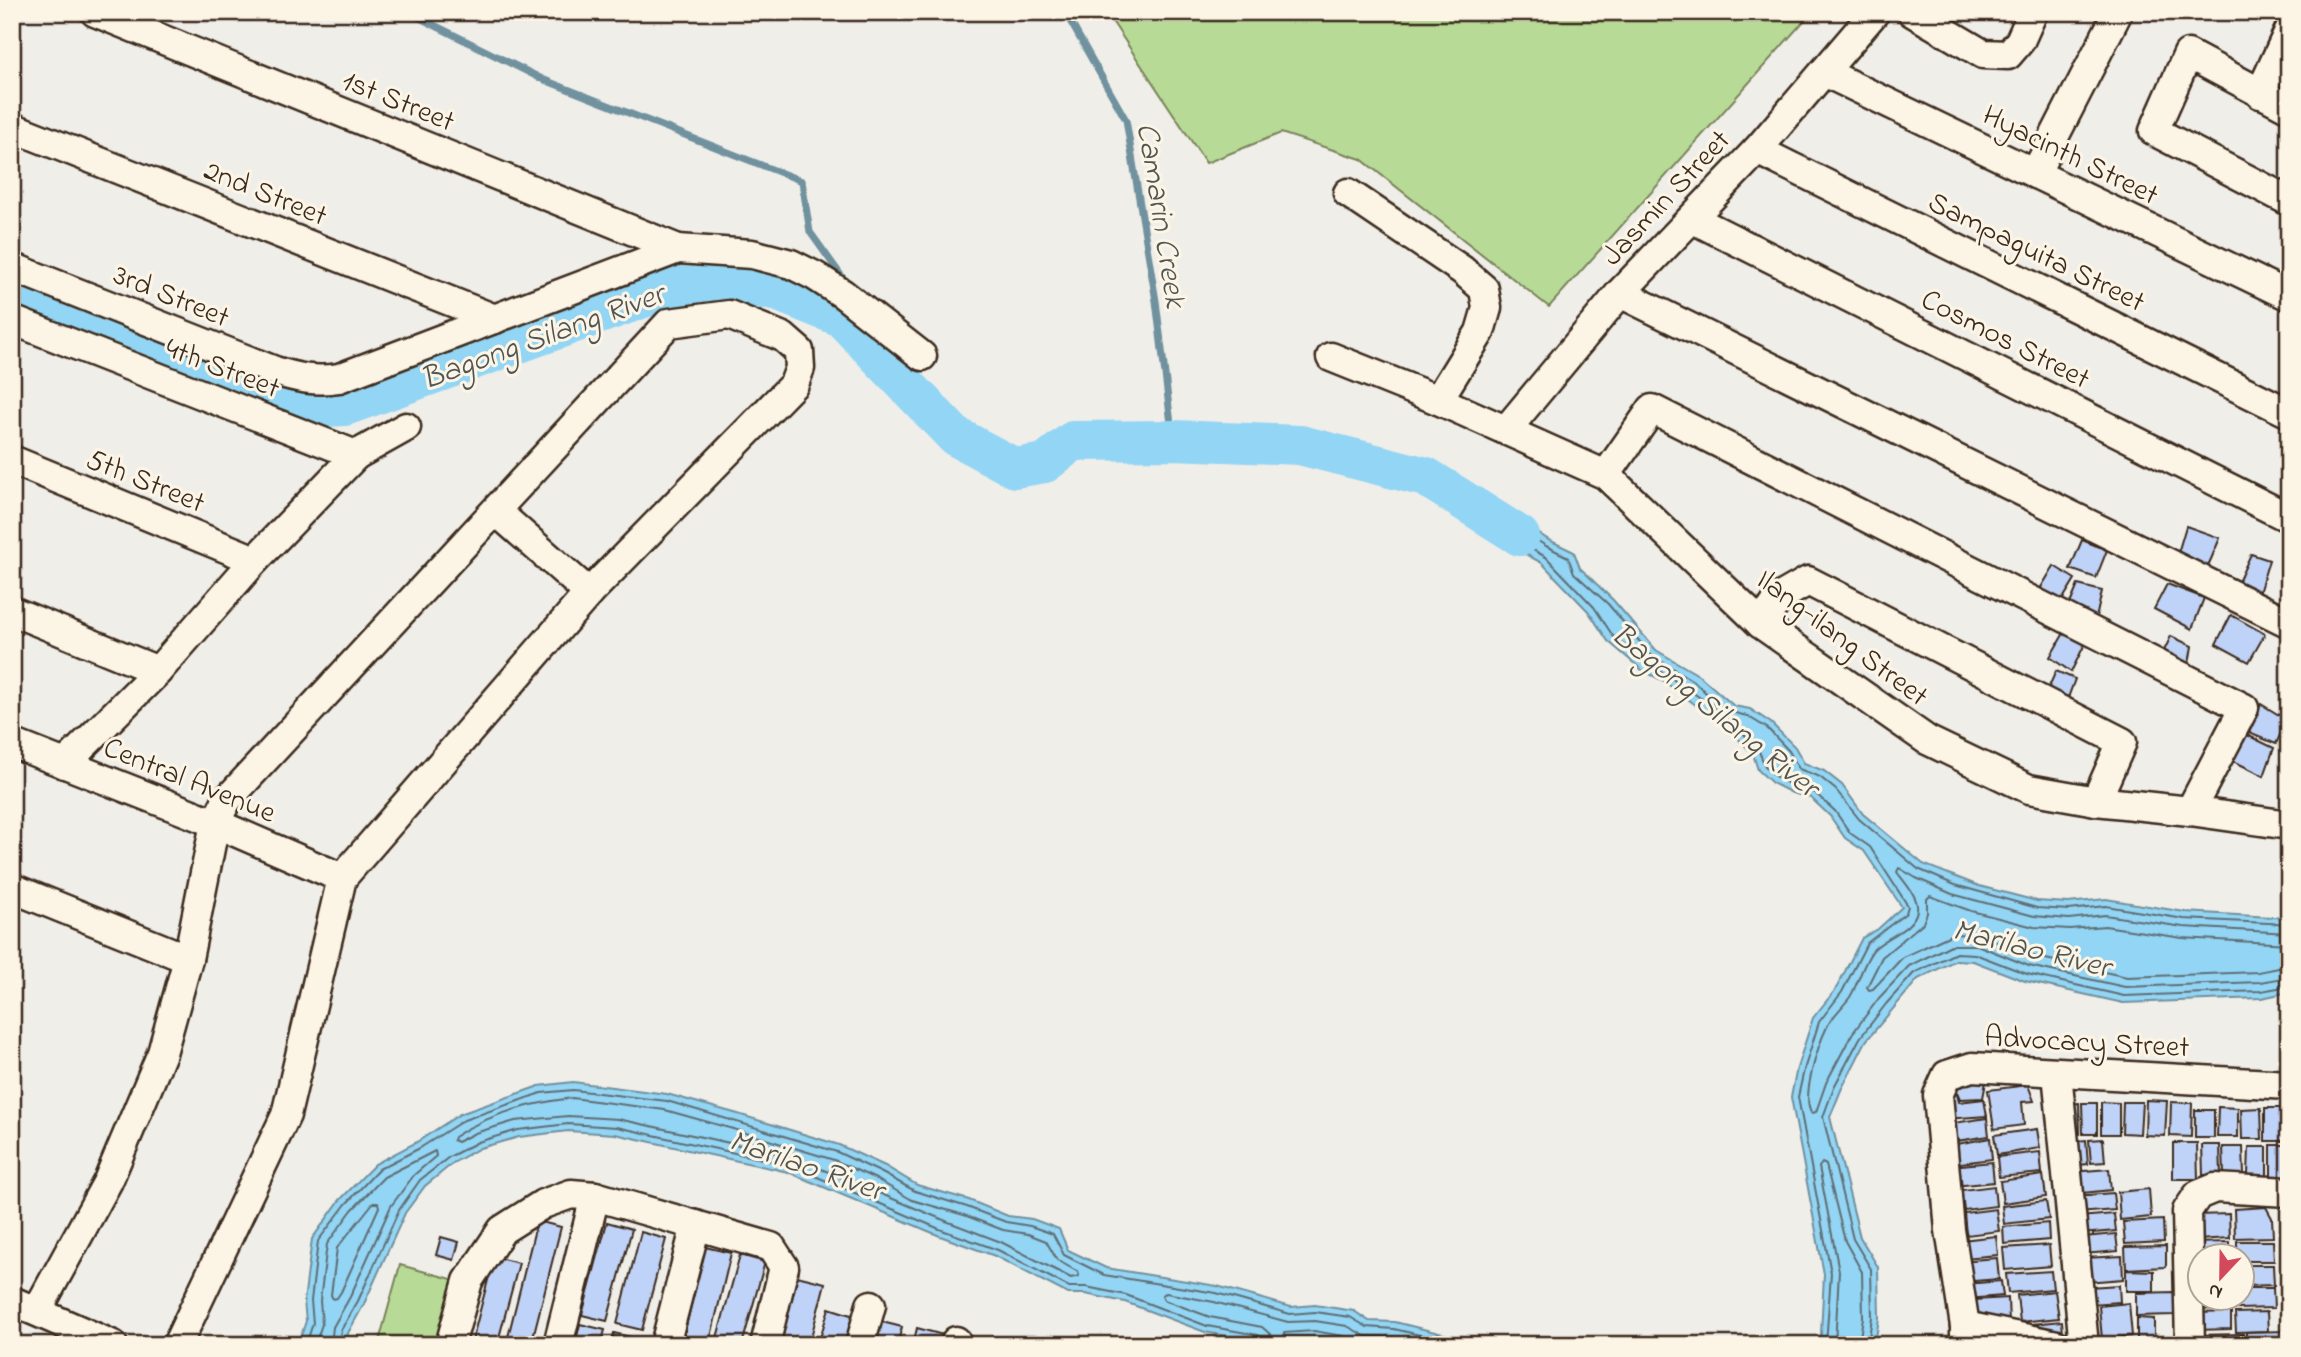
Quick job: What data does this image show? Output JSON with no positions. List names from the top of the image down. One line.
{"streets":{"street":["1st Street","Hyacinth Street","2nd Street","Jasmin Street","Sampaguita Street","3rd Street","Cosmos Street","4th Street","5th Street","Ilang-ilang Street","Central Avenue","Advocacy Street"]},"crossings":[["Hyacinth Street","Jasmin Street"],["2nd Street","3rd Street"],["Jasmin Street","Sampaguita Street"],["Jasmin Street","Cosmos Street"],["Jasmin Street","Ilang-ilang Street"]],"water":["Camarin Creek","Bagong Silang River","Marilao River"],"north":"bottom"}
